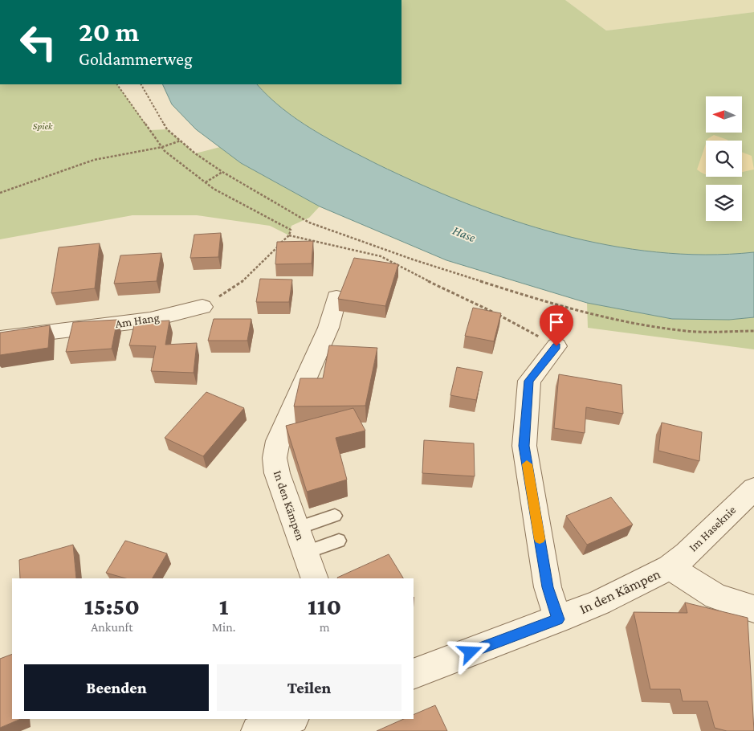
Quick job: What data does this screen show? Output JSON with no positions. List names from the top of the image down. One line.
{"streets":{"street":["Am Hang","In den Kämpen","Im Haseknie"]},"crossings":[["In den Kämpen","Im Haseknie"]],"water":["Hase"],"parks":["Spiek"],"north":"left","page":{"turn":["20 m","Goldammerweg"],"eta":["15:50","Ankunft","1","Min.","110","m"],"buttons":["Beenden","Teilen"]}}
